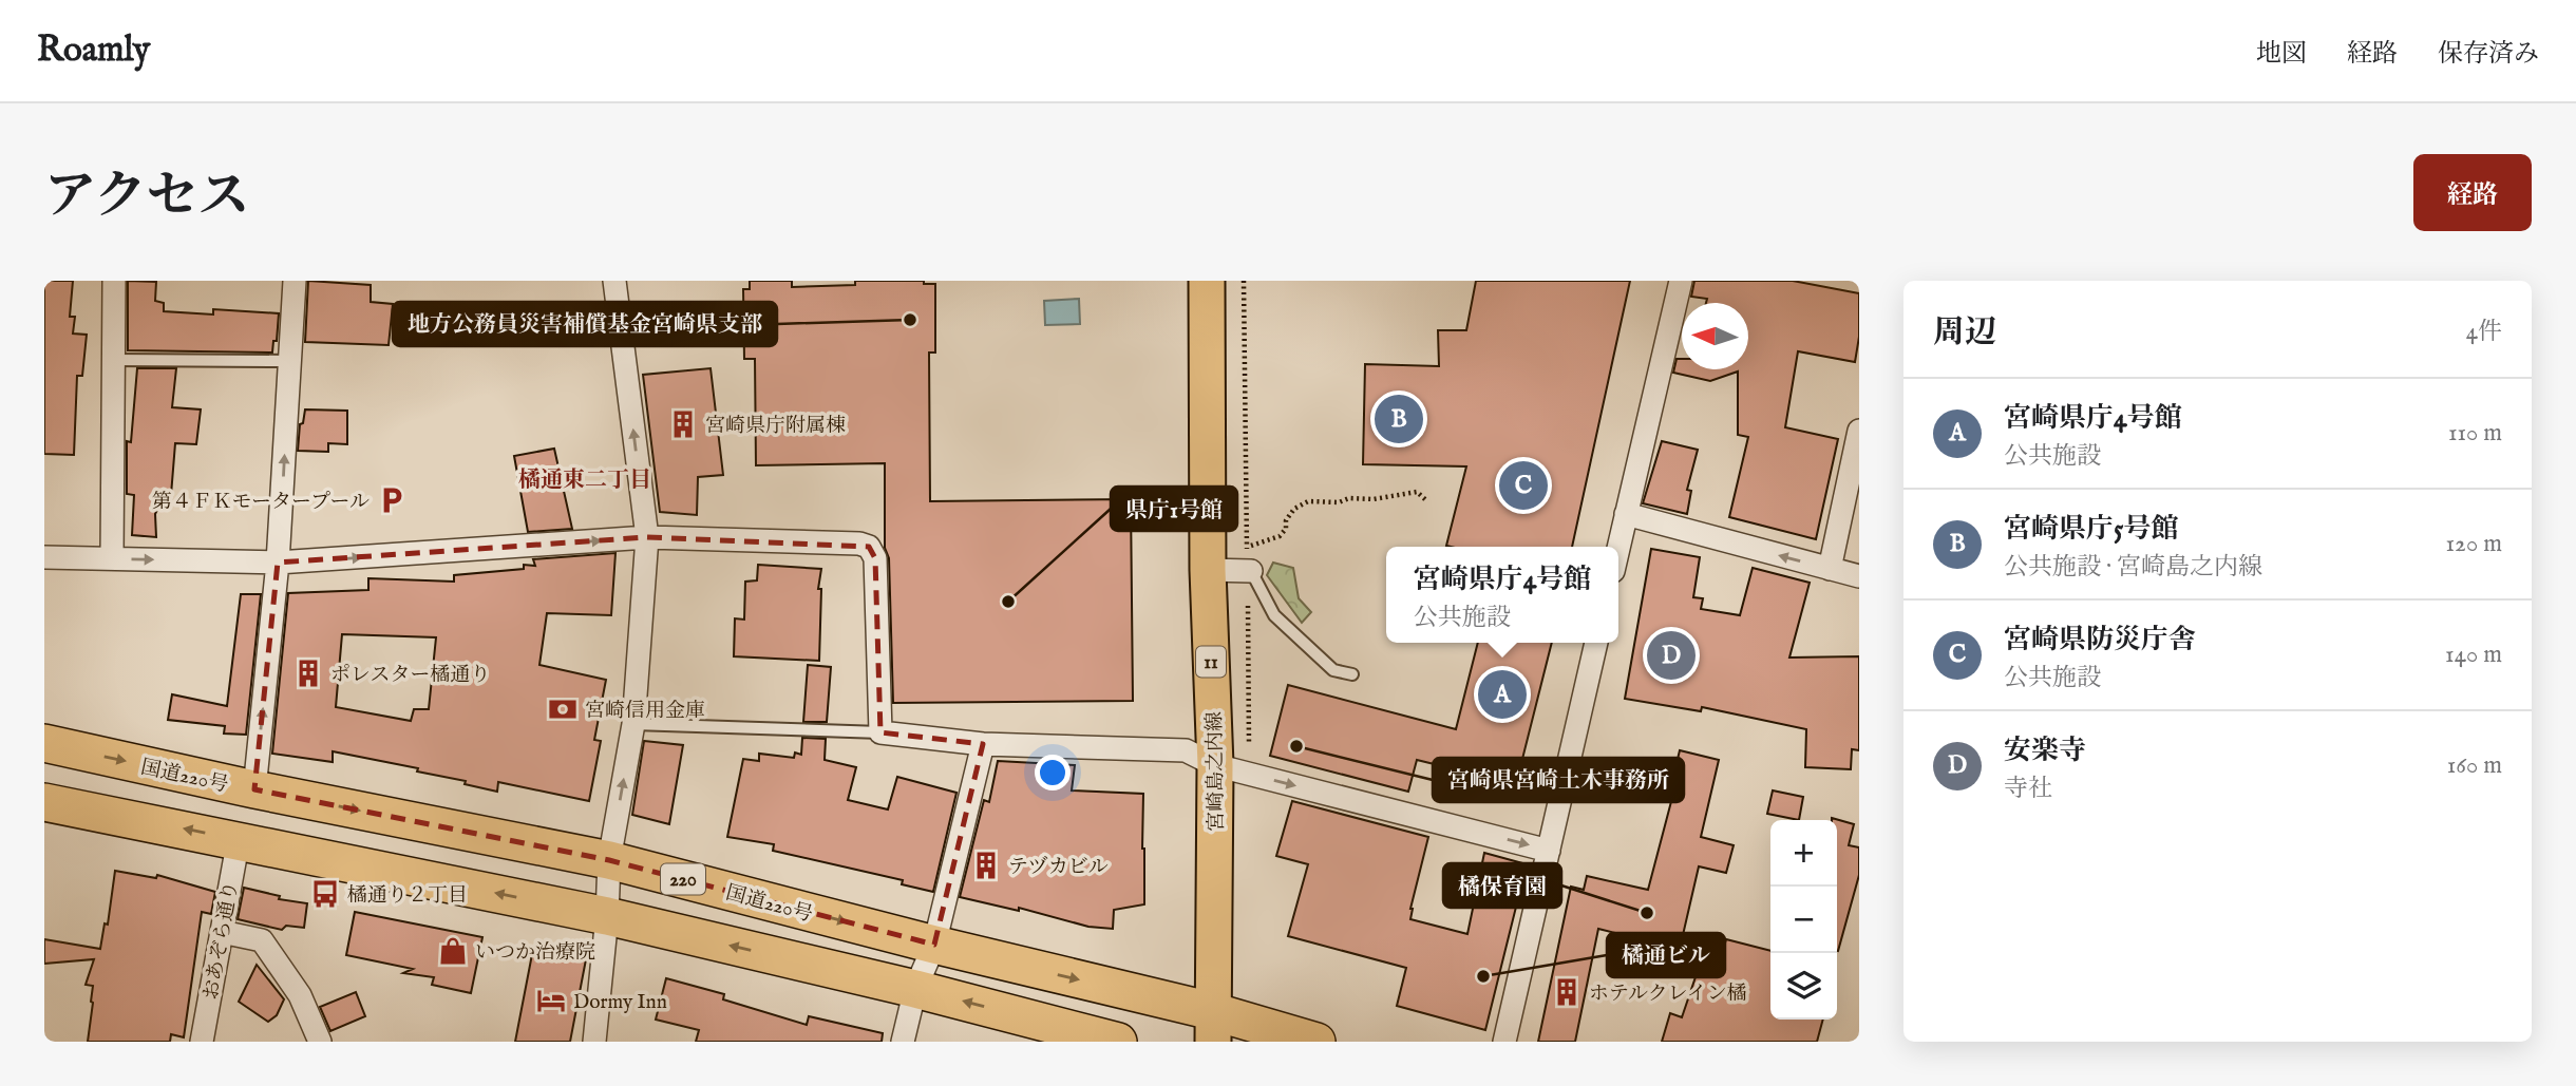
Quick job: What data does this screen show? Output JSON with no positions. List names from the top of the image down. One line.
{"streets":{"highway":["国道220号","220"],"main road":["11","宮崎島之内線"],"street":["おあぞら通り"]},"crossings":[["宮崎島之内線","国道220号"]],"districts":["橘通東二丁目"],"places":{"other":["地方公務員災害補償基金宮崎県支部","県庁1号館","宮崎県宮崎土木事務所","橘保育園","橘通ビル"],"building":["宮崎県庁附属棟","ポレスター橘通り","テヅカビル","ホテルクレイン橘"],"parking":["第４ＦＫモータープール"],"bank":["宮崎信用金庫"],"bus stop":["橘通り２丁目"],"shop":["いつか治療院"],"hotel":["Dormy Inn"]},"north":"left","page":{"header":"Roamly","nav":["地図","経路","保存済み"],"title":"アクセス","buttons":"経路","heading":["周辺","4件"],"list":[{"mark":"A","name":"宮崎県庁4号館","note":"公共施設","value":"110 m"},{"mark":"B","name":"宮崎県庁5号館","note":"公共施設 · 宮崎島之内線","value":"120 m"},{"mark":"C","name":"宮崎県防災庁舎","note":"公共施設","value":"140 m"},{"mark":"D","name":"安楽寺","note":"寺社","value":"160 m"}],"pins":["B","C","D","A"],"popup":["宮崎県庁4号館","公共施設"],"map_buttons":["+","−"]}}
